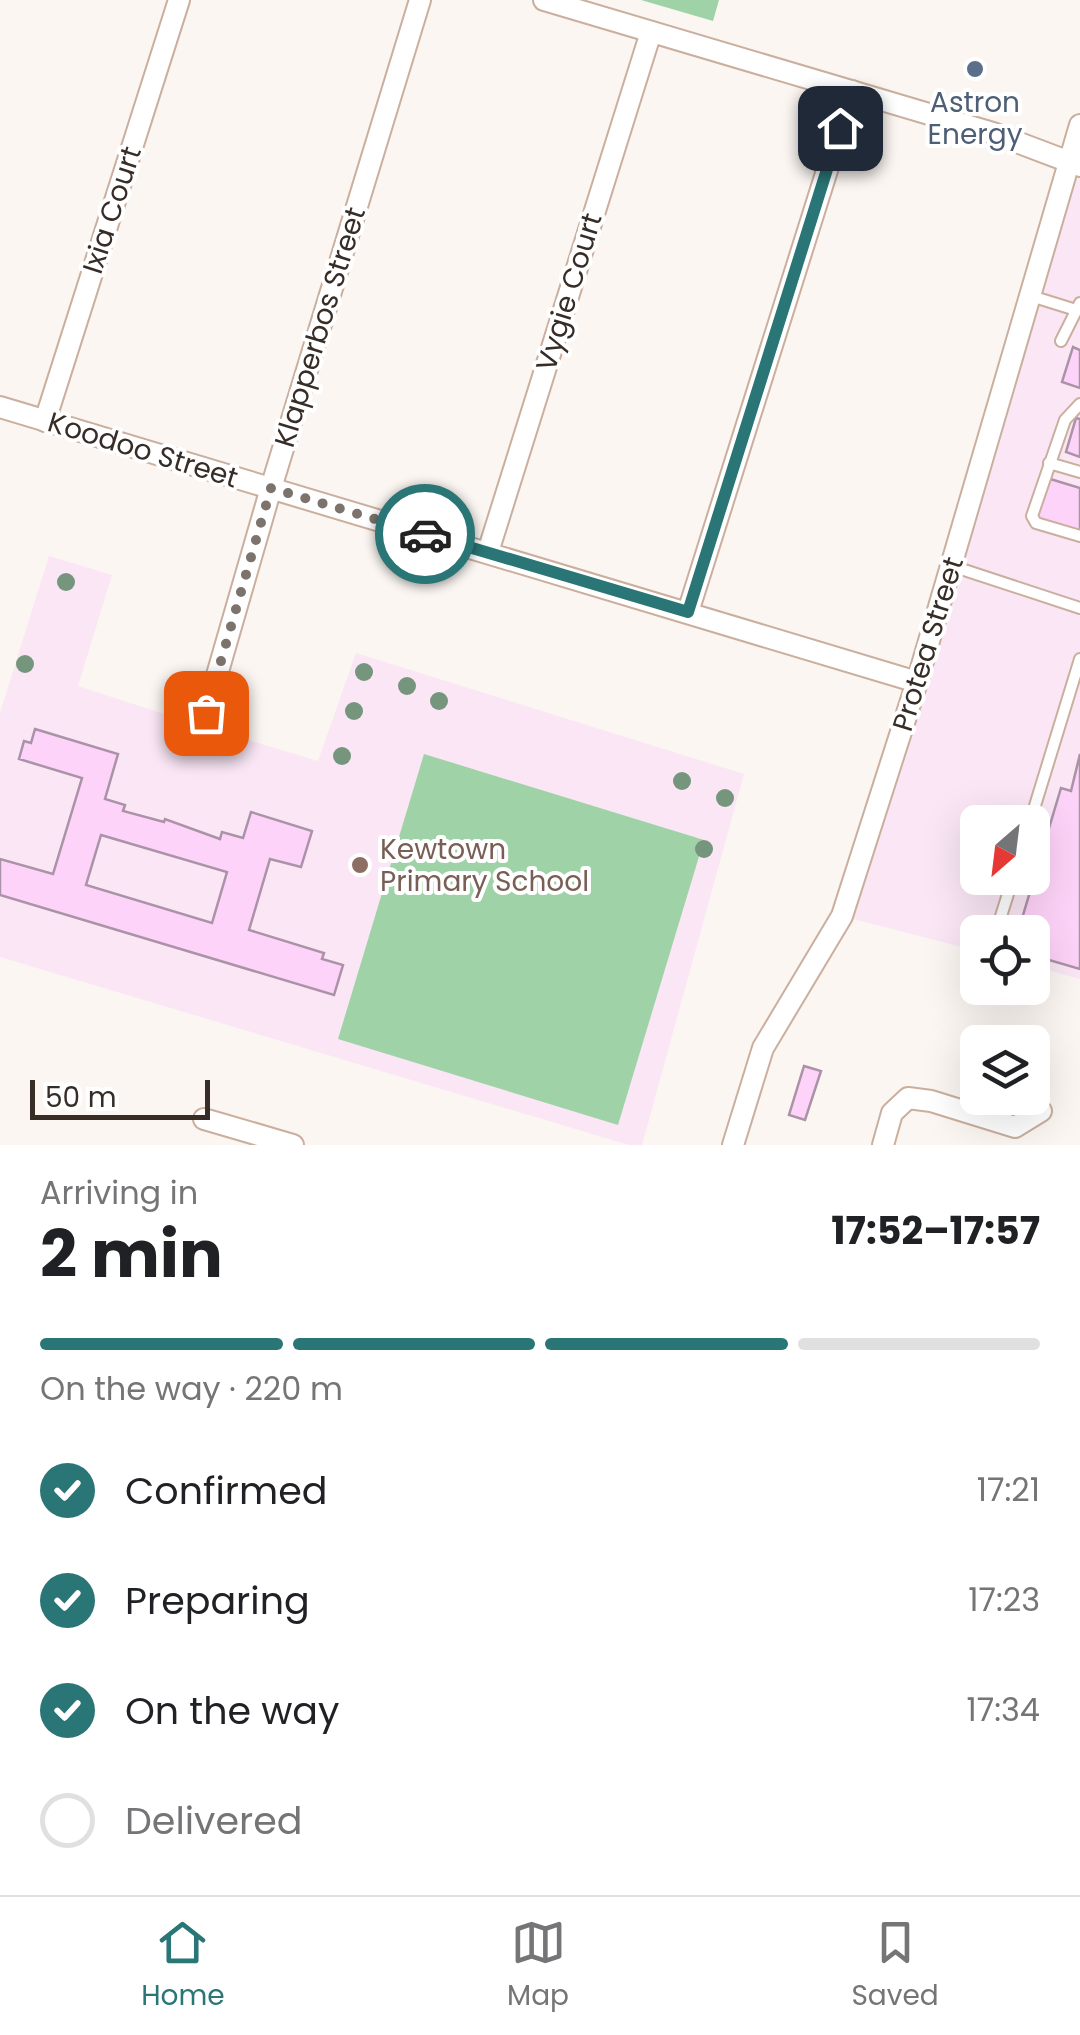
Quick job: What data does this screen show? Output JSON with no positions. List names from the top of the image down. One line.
{"streets":{"street":["Ixia Court","Vygie Court","Klapperbos Street","Koodoo Street","Protea Street"]},"crossings":[["Ixia Court","Koodoo Street"],["Vygie Court","Koodoo Street"],["Klapperbos Street","Koodoo Street"],["Koodoo Street","Protea Street"]],"places":["Astron Energy","Kewtown Primary School"],"scale_bar":"50 m","north":"bottom left","page":{"scale":"50 m","heading":["2 min","Arriving in","17:52–17:57"],"bar":"On the way · 220 m","list":[["Confirmed","17:21"],["Preparing","17:23"],["On the way","17:34"],"Delivered"],"tabs":["Home","Map","Saved"]}}
